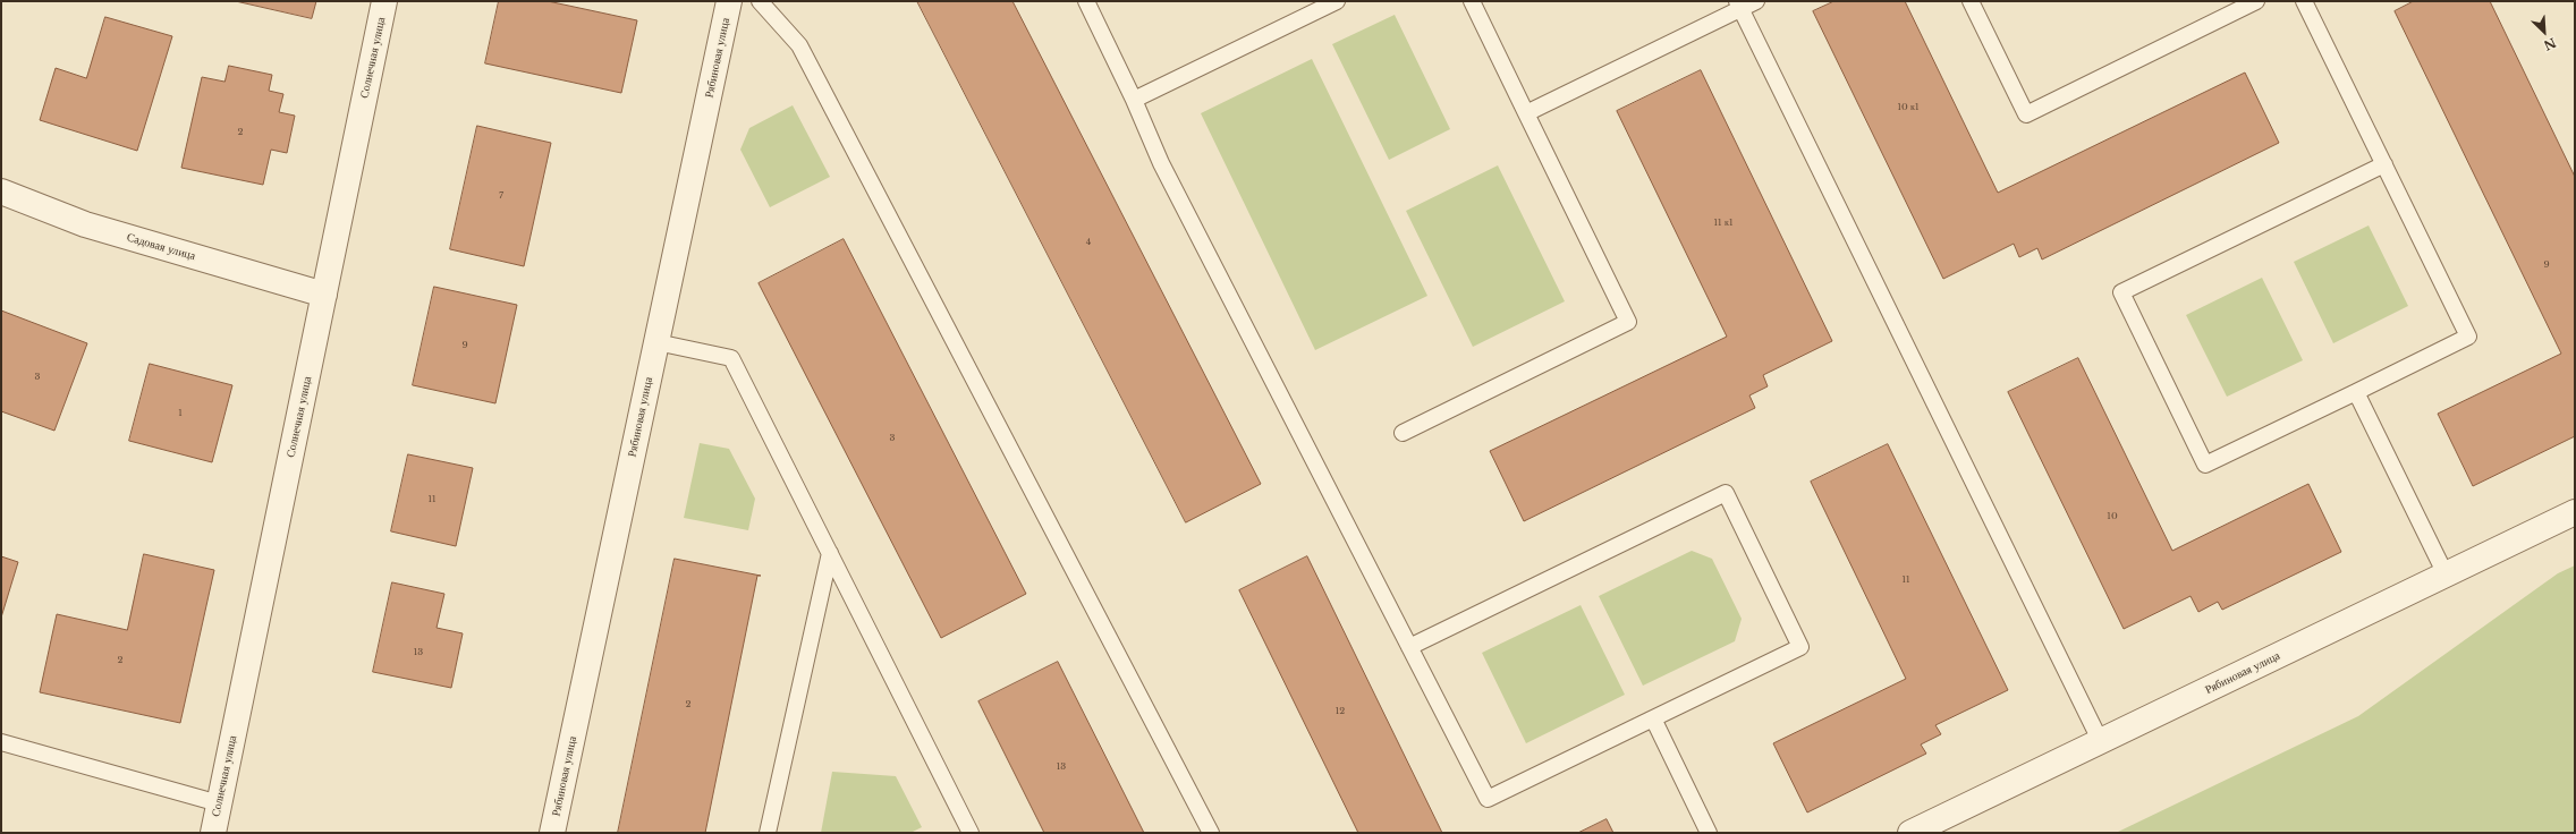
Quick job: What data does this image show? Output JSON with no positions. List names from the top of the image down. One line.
{"streets":{"street":["Солнечная улица","Рябиновая улица","Садовая улица"]},"crossings":[["Солнечная улица","Садовая улица"]],"house_numbers":["10 к1","2","7","11 к1","4","9","9","3","1","3","11","10","11","13","2","2","12","13"],"north":"bottom right"}
